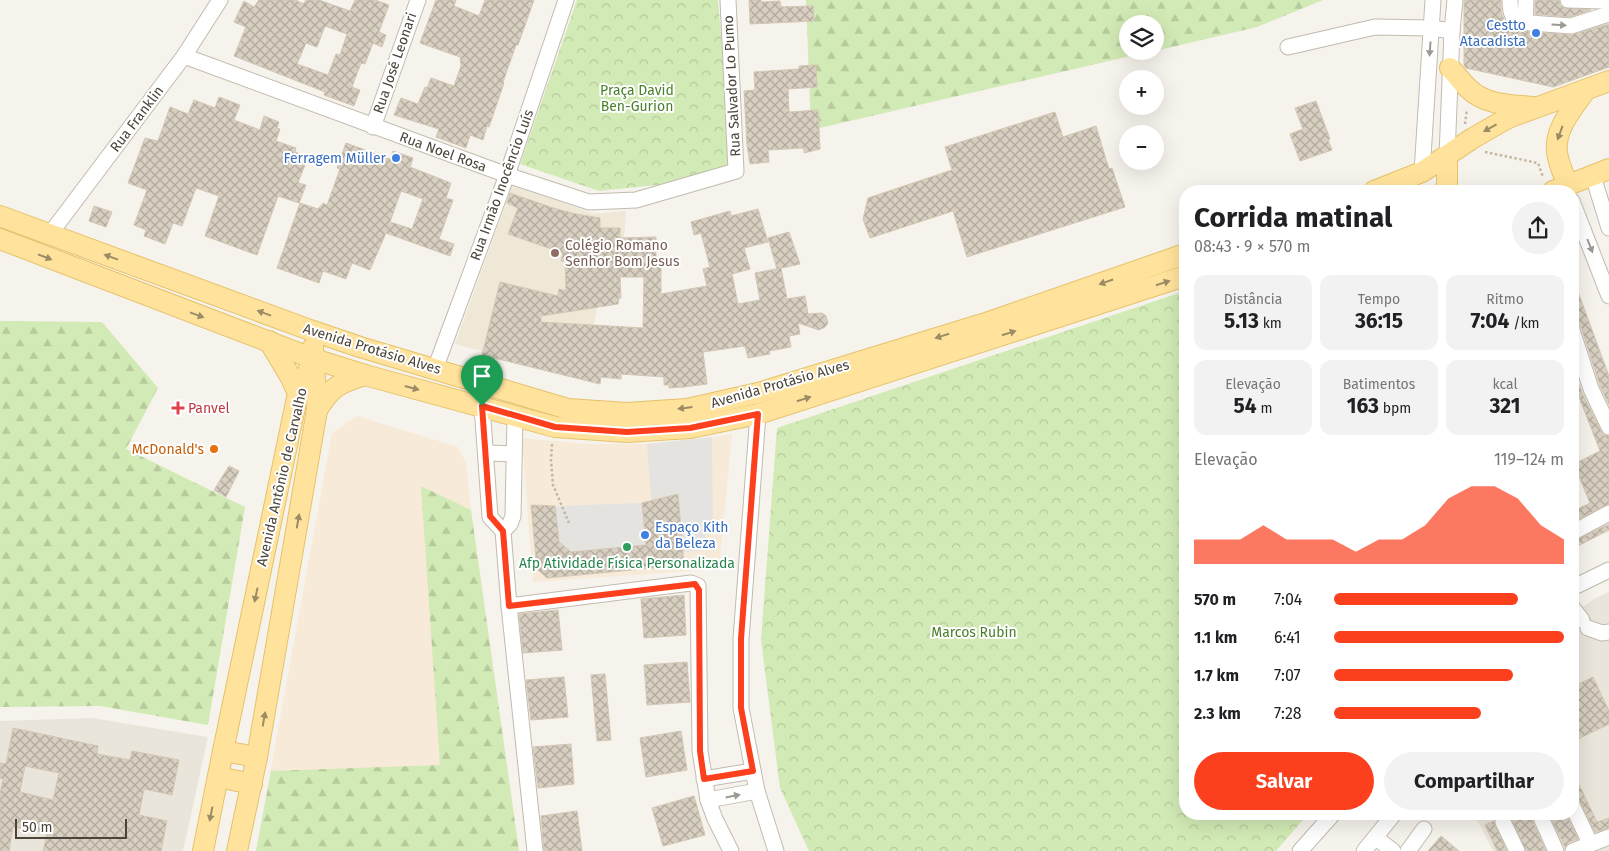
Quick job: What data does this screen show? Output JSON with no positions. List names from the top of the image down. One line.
{"streets":{"main road":["Avenida Protásio Alves","Avenida Antônio de Carvalho"],"street":["Rua José Leonari","Rua Salvador Lo Pumo","Rua Franklin","Rua Noel Rosa","Rua Irmão Inocêncio Luís"]},"crossings":[["Rua José Leonari","Rua Noel Rosa"],["Rua Salvador Lo Pumo","Rua Noel Rosa"],["Rua Franklin","Rua Noel Rosa"],["Rua Franklin","Avenida Protásio Alves"],["Rua Noel Rosa","Rua Irmão Inocêncio Luís"],["Rua Irmão Inocêncio Luís","Avenida Protásio Alves"],["Avenida Protásio Alves","Avenida Antônio de Carvalho"]],"parks":["Praça David Ben-Gurion","Marcos Rubin"],"places":{"other":["Cestto Atacadista","Ferragem Müller","Colégio Romano Senhor Bom Jesus","McDonald's","Espaço Kith da Beleza","Afp Atividade Física Personalizada"],"health":["Panvel"]},"scale_bar":"50 m","page":{"map_buttons":["+","−"],"heading":["Corrida matinal","08:43 · 9 × 570 m"],"stats":[["Distância","5.13 km"],["Tempo","36:15"],["Ritmo","7:04 /km"],["Elevação","54 m"],["Batimentos","163 bpm"],["kcal","321"]],"chart":["Elevação","119–124 m"],"list":[{"name":"570 m","note":"7:04"},{"name":"1.1 km","note":"6:41"},{"name":"1.7 km","note":"7:07"},{"name":"2.3 km","note":"7:28"}],"buttons":["Salvar","Compartilhar"],"scale":"50 m"}}
